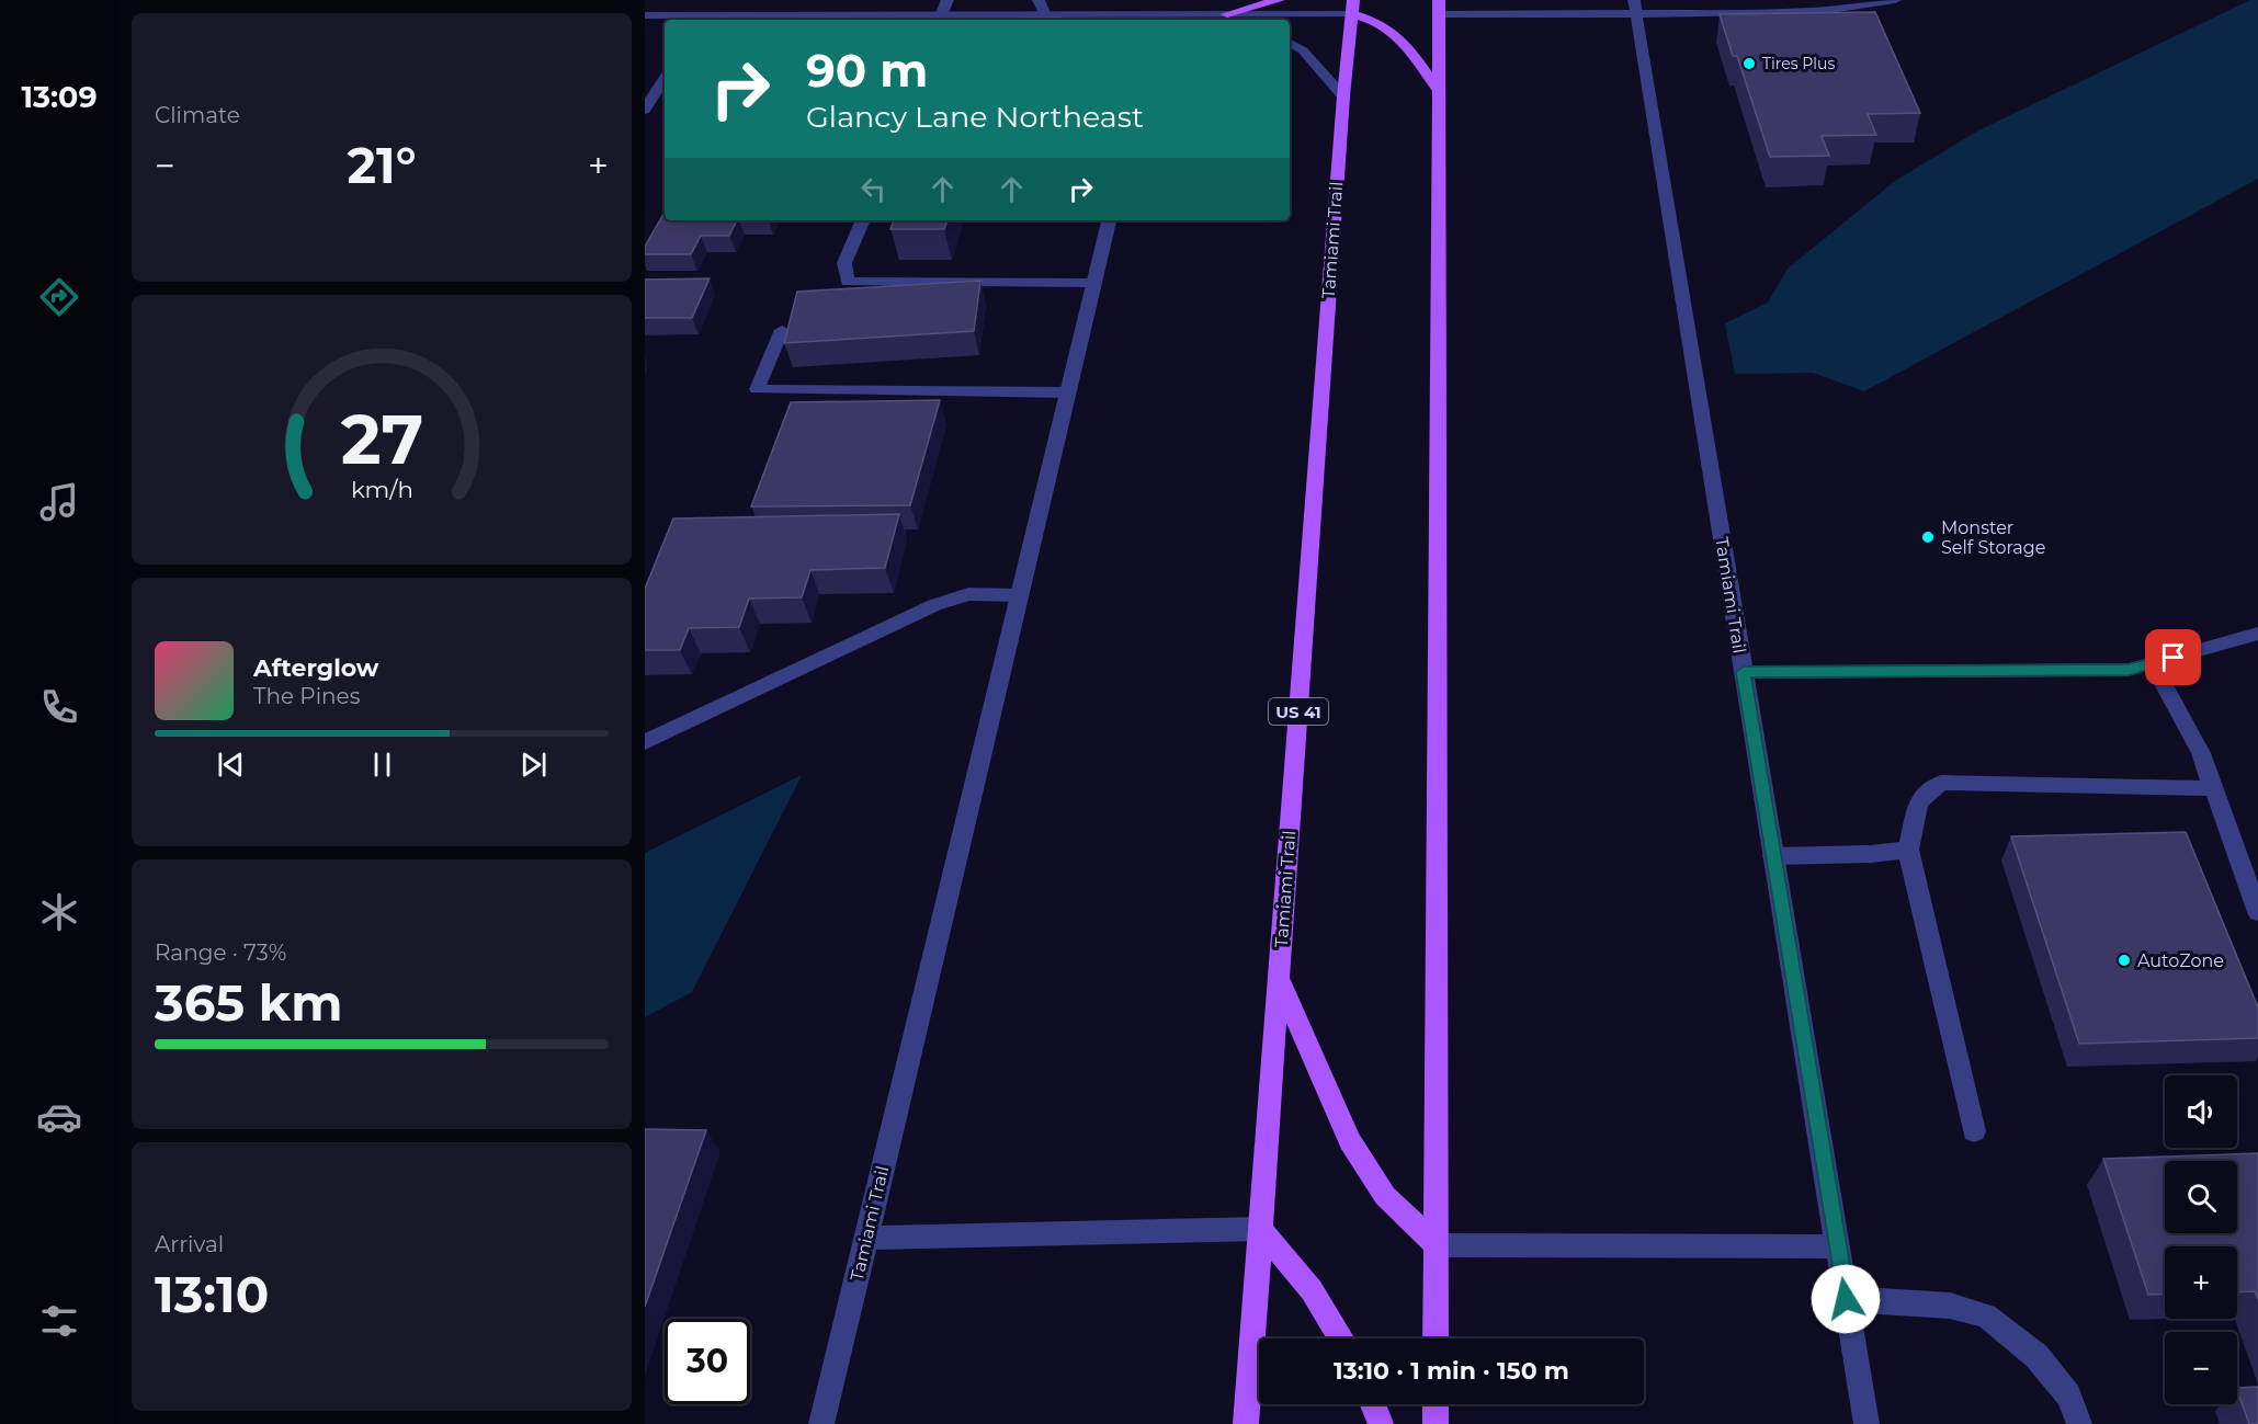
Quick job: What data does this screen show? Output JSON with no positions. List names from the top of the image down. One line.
{"streets":{"main road":["Tamiami Trail","US 41"]},"places":["Tires Plus","Monster Self Storage","AutoZone"],"page":{"tabs":"13:09","tile":["Climate",["Range · 73%","365 km"],["Arrival","13:10"]],"turn":["90 m","Glancy Lane Northeast"],"heat":["−","21°","+"],"song":["Afterglow","The Pines"],"map_buttons":["+","−"],"limit":"30","trip":"13:10 · 1 min · 150 m","gauge":["27","km/h"]}}
